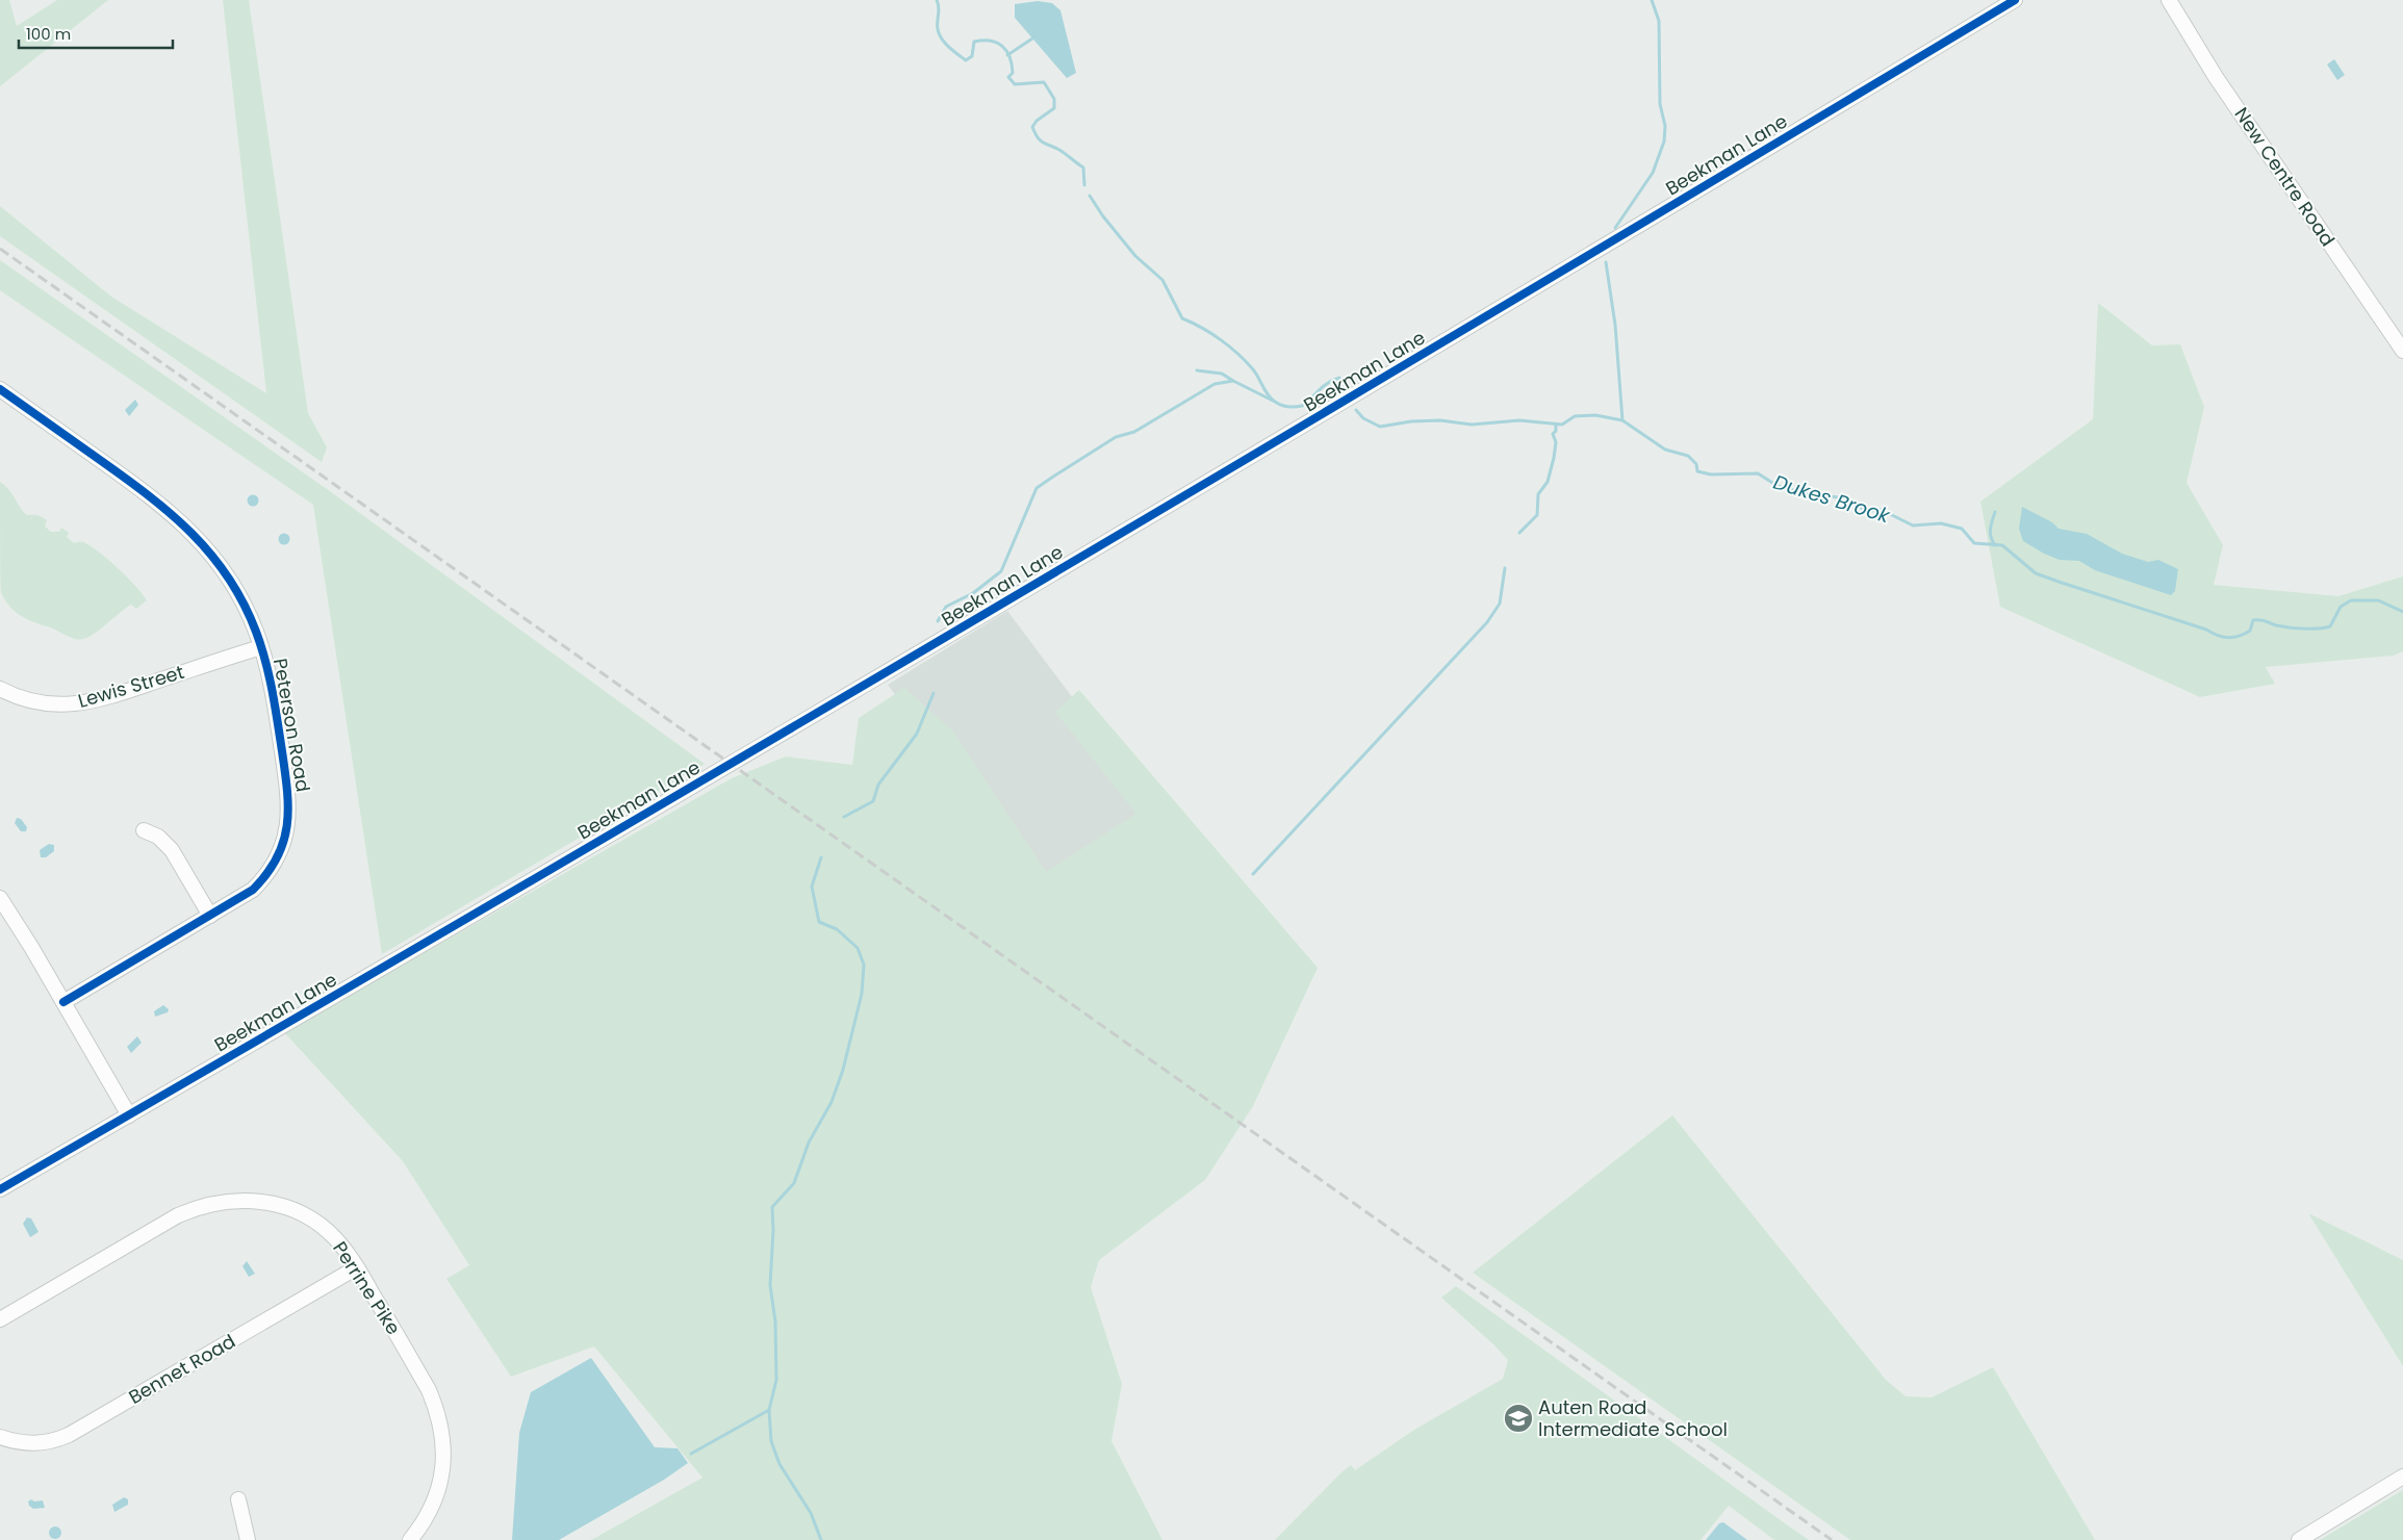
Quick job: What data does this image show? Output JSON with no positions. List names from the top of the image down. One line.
{"streets":{"street":["Beekman Lane","New Centre Road","Lewis Street","Peterson Road","Perrine Pike","Bennet Road"]},"crossings":[["Lewis Street","Peterson Road"],["Perrine Pike","Bennet Road"]],"water":["Dukes Brook"],"places":{"school or university":["Auten Road Intermediate School"]},"scale_bar":"100 m"}
